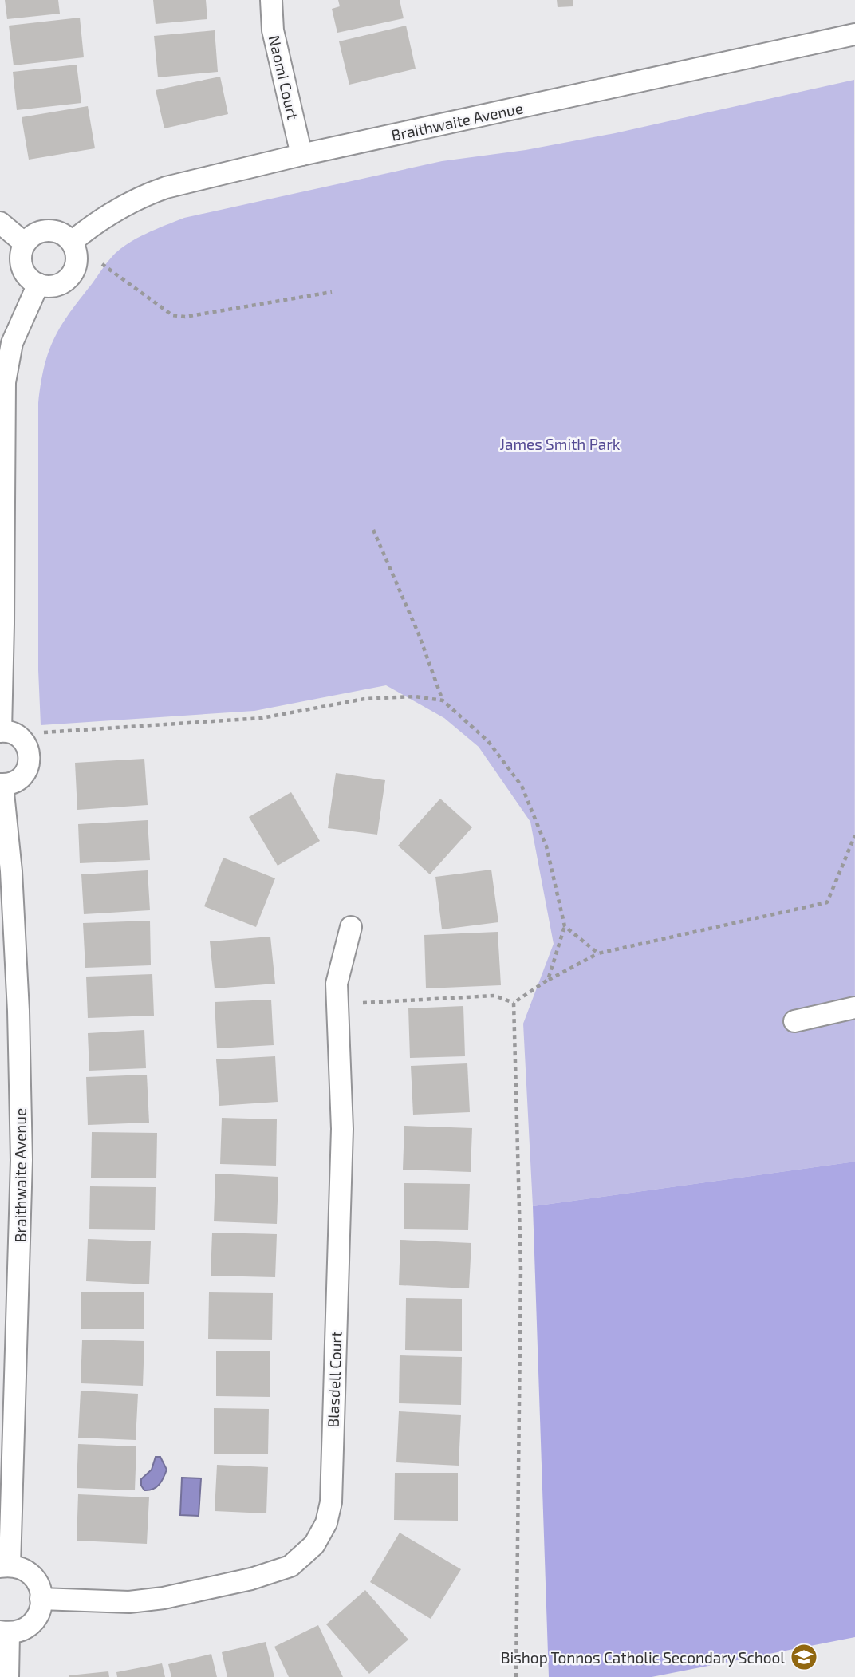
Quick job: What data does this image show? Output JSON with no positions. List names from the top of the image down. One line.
{"streets":{"street":["Naomi Court","Braithwaite Avenue","Blasdell Court"]},"crossings":[["Naomi Court","Braithwaite Avenue"]],"parks":["James Smith Park"],"places":{"school or university":["Bishop Tonnos Catholic Secondary School"]}}
